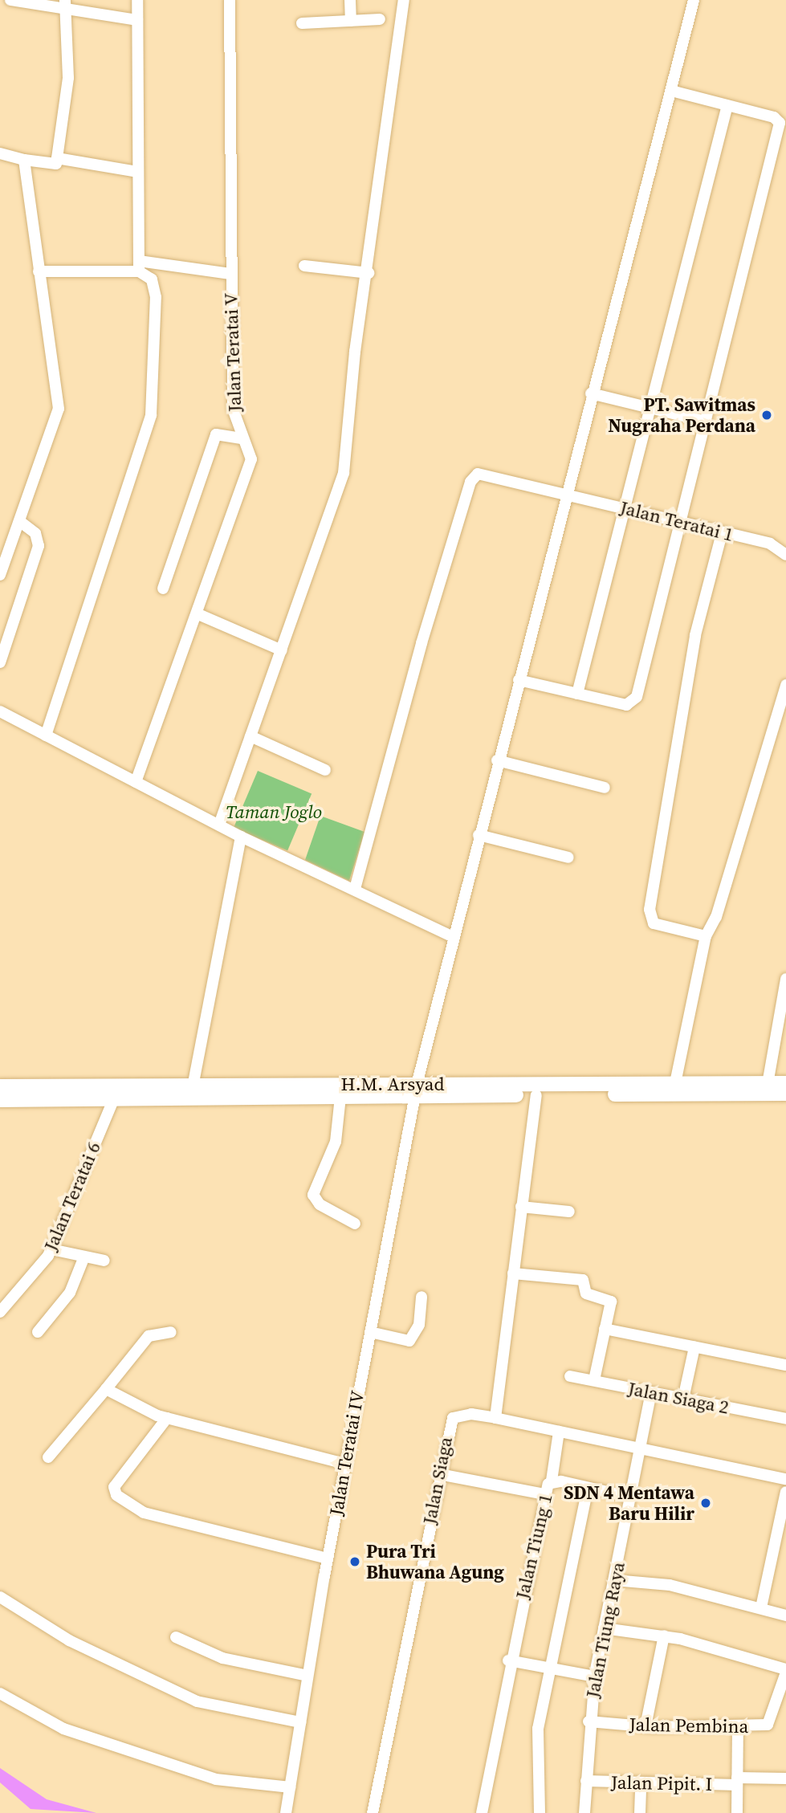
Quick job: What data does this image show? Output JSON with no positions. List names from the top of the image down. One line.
{"streets":{"street":["Jalan Teratai V","Jalan Teratai 1","H.M. Arsyad","Jalan Teratai 6","Jalan Siaga 2","Jalan Teratai IV","Jalan Siaga","Jalan Tiung 1","Jalan Tiung Raya","Jalan Pembina","Jalan Pipit. I"]},"crossings":[["Jalan Teratai 1","Jalan Teratai IV"],["H.M. Arsyad","Jalan Teratai 6"],["H.M. Arsyad","Jalan Teratai IV"],["Jalan Siaga 2","Jalan Tiung Raya"],["Jalan Siaga","Jalan Tiung Raya"],["Jalan Tiung 1","Jalan Tiung Raya"],["Jalan Tiung Raya","Jalan Pembina"],["Jalan Tiung Raya","Jalan Pipit. I"]],"parks":["Taman Joglo"],"places":["PT. Sawitmas Nugraha Perdana","SDN 4 Mentawa Baru Hilir","Pura Tri Bhuwana Agung"]}
